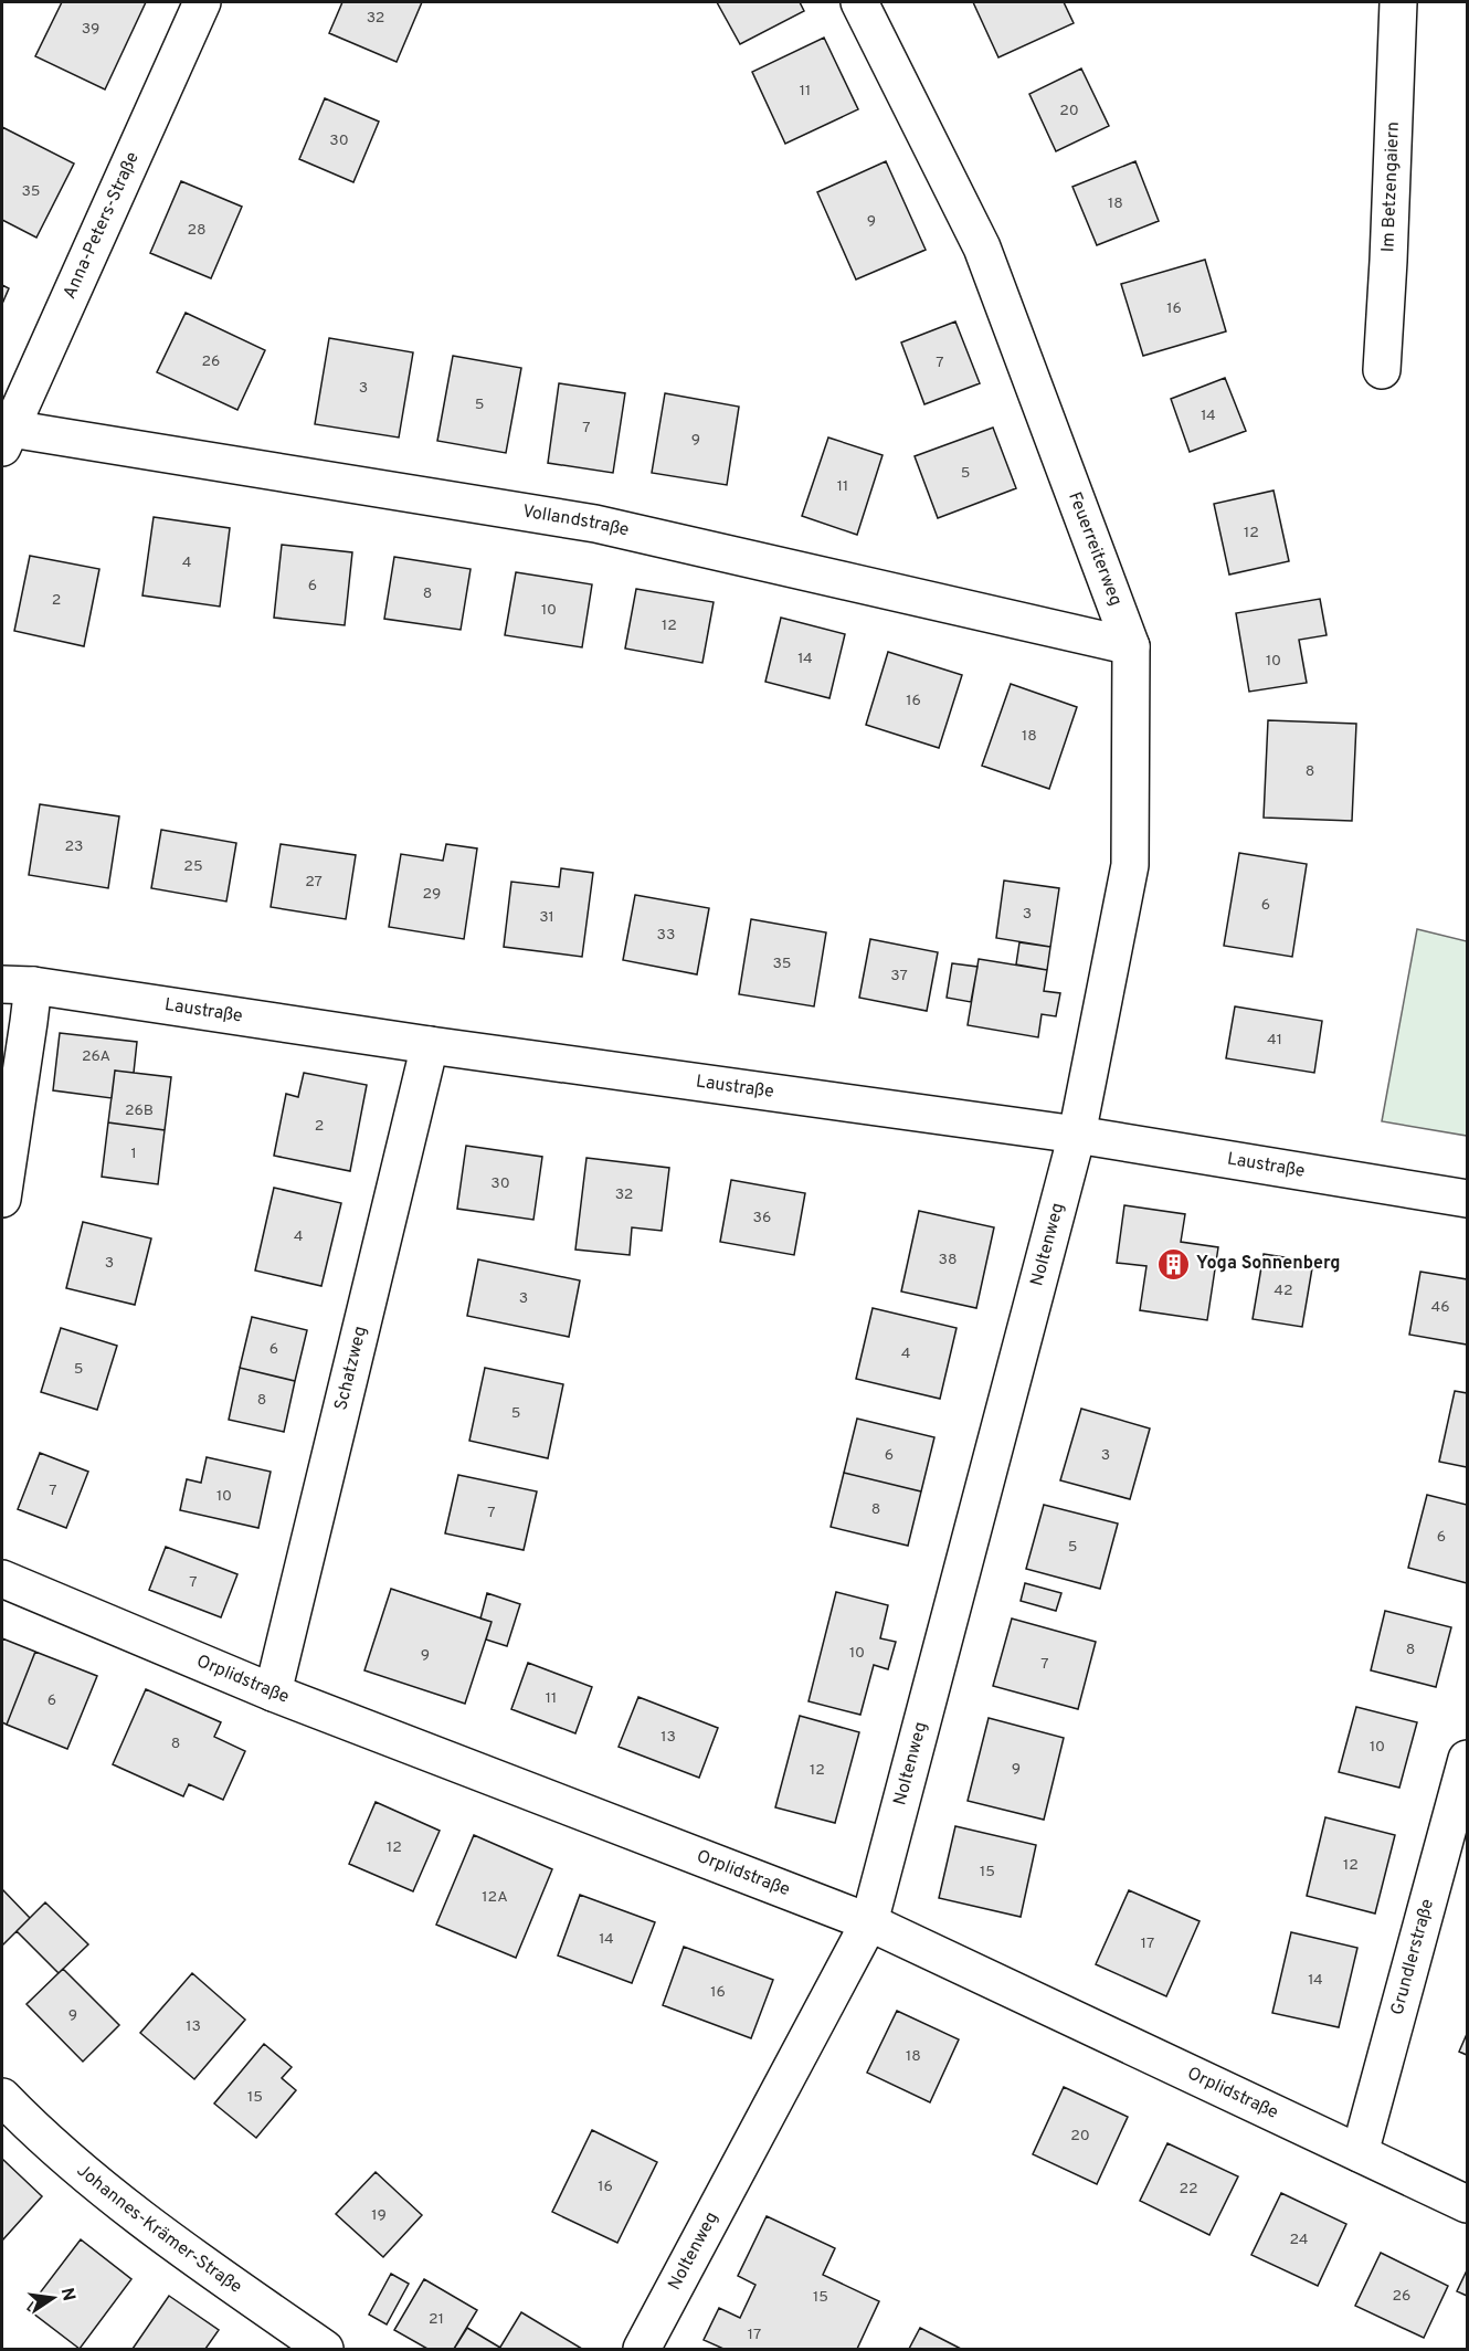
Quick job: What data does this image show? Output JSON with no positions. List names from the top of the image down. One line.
{"streets":{"street":["Im Betzengaiern","Anna-Peters-Straße","Vollandstraße","Feuerreiterweg","Laustraße","Noltenweg","Schatzweg","Orplidstraße","Grundlerstraße","Johannes-Krämer-Straße"]},"crossings":[["Anna-Peters-Straße","Vollandstraße"],["Vollandstraße","Feuerreiterweg"],["Feuerreiterweg","Laustraße"],["Feuerreiterweg","Noltenweg"],["Laustraße","Noltenweg"],["Laustraße","Schatzweg"],["Noltenweg","Orplidstraße"],["Schatzweg","Orplidstraße"],["Orplidstraße","Grundlerstraße"]],"places":{"building":["Yoga Sonnenberg"]},"house_numbers":["32","39","11","20","30","35","18","9","28","16","26","7","3","5","14","7","9","5","11","12","4","6","8","2","10","12","14","10","16","18","8","23","25","27","29","6","3","31","33","35","37","41","26A","26B","2","1","30","32","36","4","38","3","42","3","46","6","4","5","8","5","6","3","7","10","8","7","6","5","7","8","10","9","7","11","6","13","8","10","9","12","12","12","15","12A","14","17","14","16","9","13","18","15","20","16","22","19","24","26","15","21","17"],"north":"right"}
